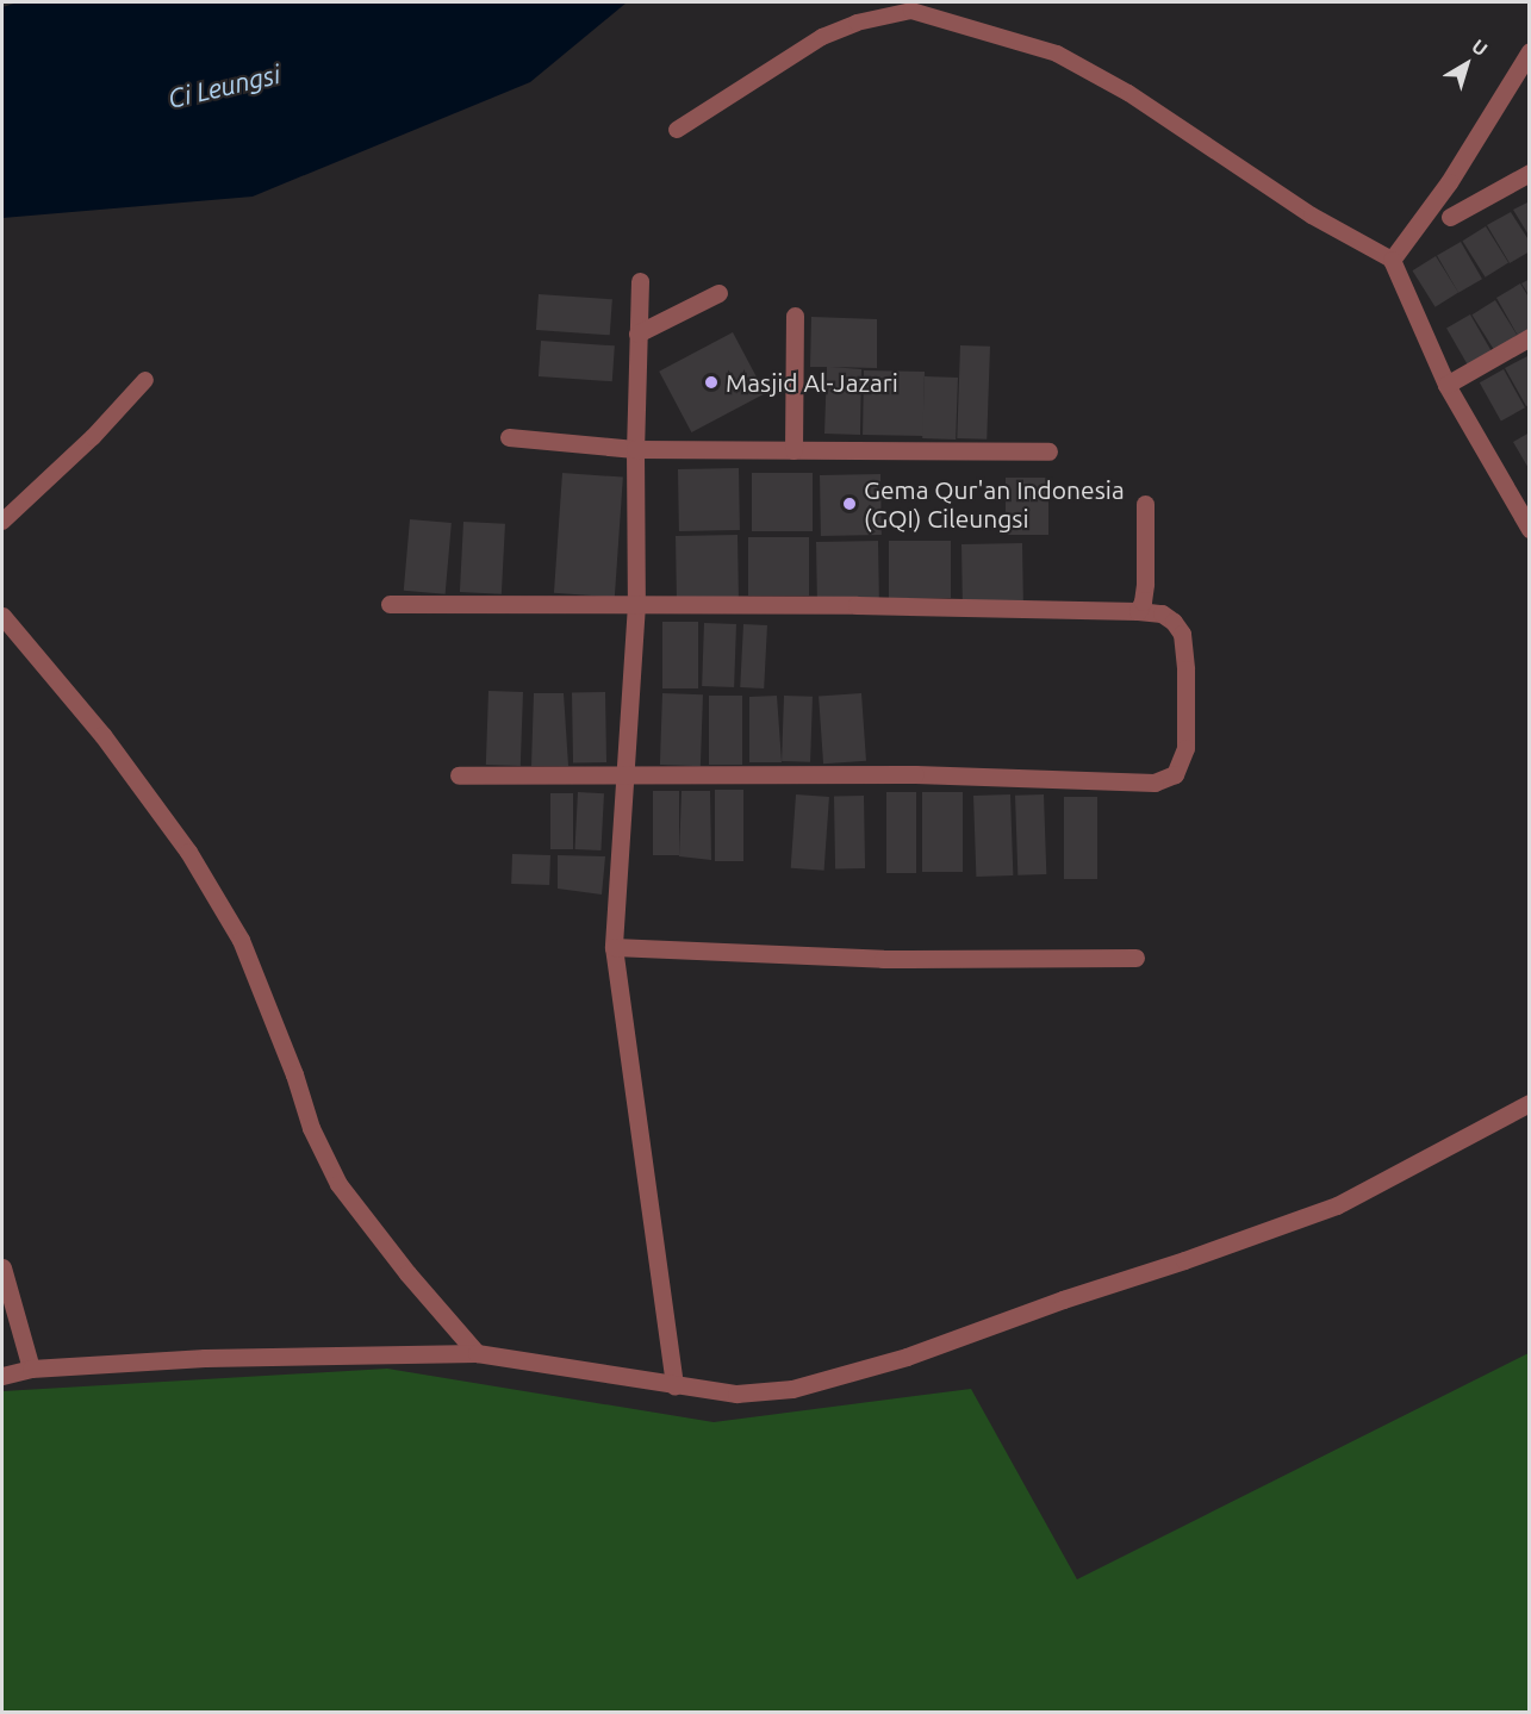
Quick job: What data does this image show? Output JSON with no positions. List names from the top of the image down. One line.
{"water":["Ci Leungsi"],"places":["Masjid Al-Jazari","Gema Qur'an Indonesia (GQI) Cileungsi"],"north":"top right"}
